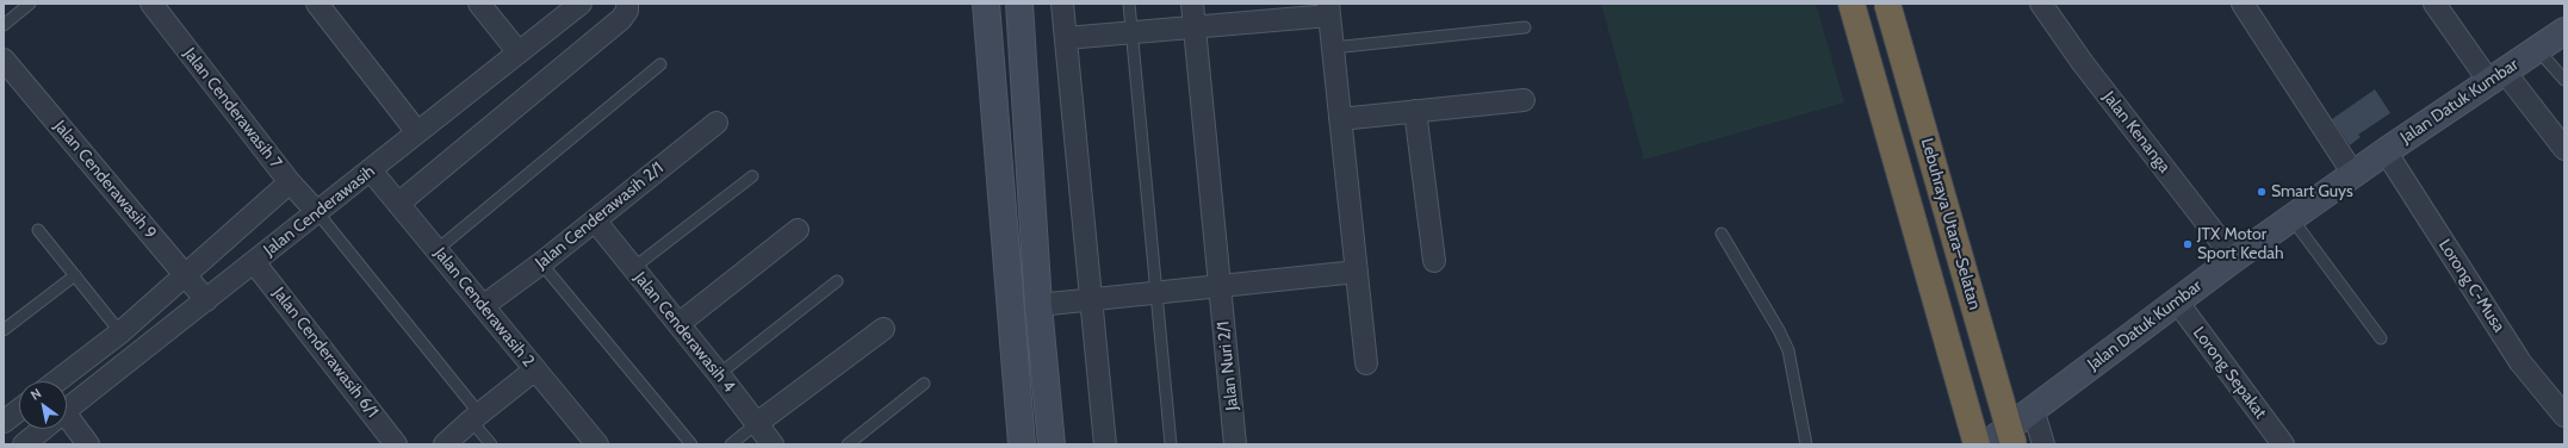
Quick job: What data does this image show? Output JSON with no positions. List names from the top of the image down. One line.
{"streets":{"highway":["Lebuhraya Utara–Selatan"],"main road":["Jalan Datuk Kumbar"],"street":["Jalan Cenderawasih 7","Jalan Kenanga","Jalan Cenderawasih 9","Jalan Cenderawasih","Jalan Cenderawasih 2/1","Lorong C-Musa","Jalan Cenderawasih 2","Jalan Cenderawasih 4","Jalan Cenderawasih 6/1","Jalan Nuri 2/1","Lorong Sepakat"]},"crossings":[["Jalan Datuk Kumbar","Jalan Kenanga"],["Jalan Datuk Kumbar","Lorong C-Musa"],["Jalan Datuk Kumbar","Lorong Sepakat"],["Jalan Cenderawasih 7","Jalan Cenderawasih"],["Jalan Cenderawasih 9","Jalan Cenderawasih"],["Jalan Cenderawasih","Jalan Cenderawasih 2"],["Jalan Cenderawasih","Jalan Cenderawasih 6/1"],["Jalan Cenderawasih 2/1","Jalan Cenderawasih 2"],["Jalan Cenderawasih 2/1","Jalan Cenderawasih 4"]],"places":["Smart Guys","JTX Motor Sport Kedah"],"north":"top left"}
